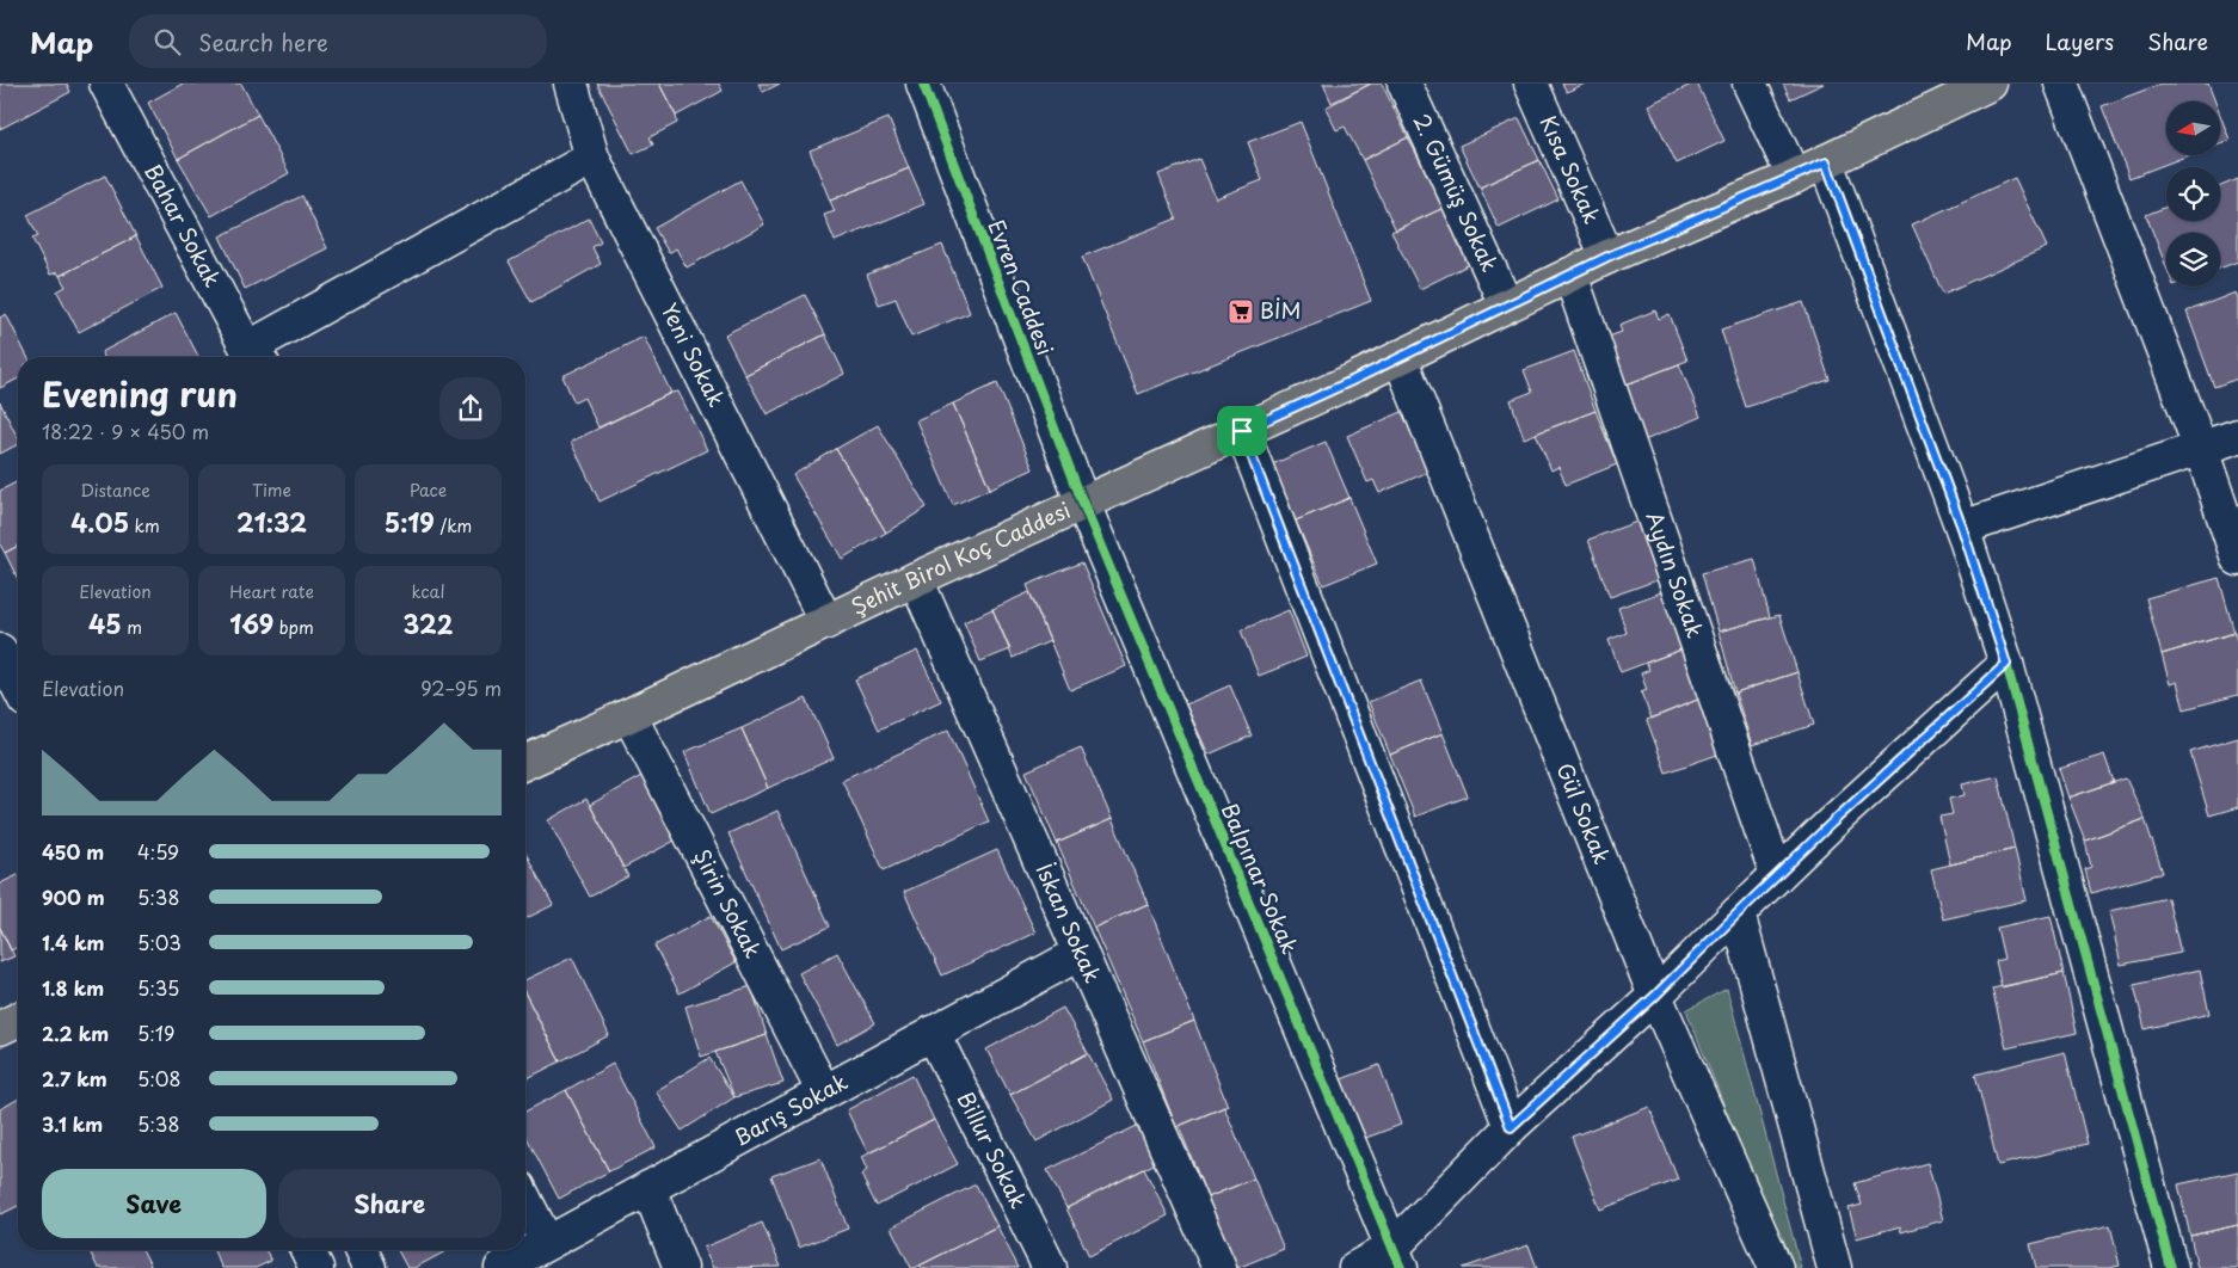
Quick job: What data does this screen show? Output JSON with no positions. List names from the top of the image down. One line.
{"streets":{"main road":["Şehit Birol Koç Caddesi"],"street":["Kısa Sokak","2. Gümüş Sokak","Bahar Sokak","Evren Caddesi","Yeni Sokak","Aydın Sokak","Gül Sokak","Balpınar Sokak","Şirin Sokak","İskan Sokak","Barış Sokak","Billur Sokak"]},"crossings":[["Kısa Sokak","Şehit Birol Koç Caddesi"],["2. Gümüş Sokak","Şehit Birol Koç Caddesi"],["Evren Caddesi","Şehit Birol Koç Caddesi"],["Evren Caddesi","Balpınar Sokak"],["Yeni Sokak","Şehit Birol Koç Caddesi"],["Şehit Birol Koç Caddesi","Aydın Sokak"],["Şehit Birol Koç Caddesi","Gül Sokak"],["Şehit Birol Koç Caddesi","Balpınar Sokak"],["Şehit Birol Koç Caddesi","Şirin Sokak"],["Şehit Birol Koç Caddesi","İskan Sokak"],["Şirin Sokak","Barış Sokak"],["İskan Sokak","Barış Sokak"],["Barış Sokak","Billur Sokak"]],"places":{"supermarket":["BİM"]},"north":"left","page":{"header":"Map","search":"Search here","nav":["Map","Layers","Share"],"heading":["Evening run","18:22 · 9 × 450 m"],"stats":[["Distance","4.05 km"],["Time","21:32"],["Pace","5:19 /km"],["Elevation","45 m"],["Heart rate","169 bpm"],["kcal","322"]],"chart":["Elevation","92–95 m"],"list":[{"name":"450 m","note":"4:59"},{"name":"900 m","note":"5:38"},{"name":"1.4 km","note":"5:03"},{"name":"1.8 km","note":"5:35"},{"name":"2.2 km","note":"5:19"},{"name":"2.7 km","note":"5:08"},{"name":"3.1 km","note":"5:38"}],"buttons":["Save","Share"]}}
